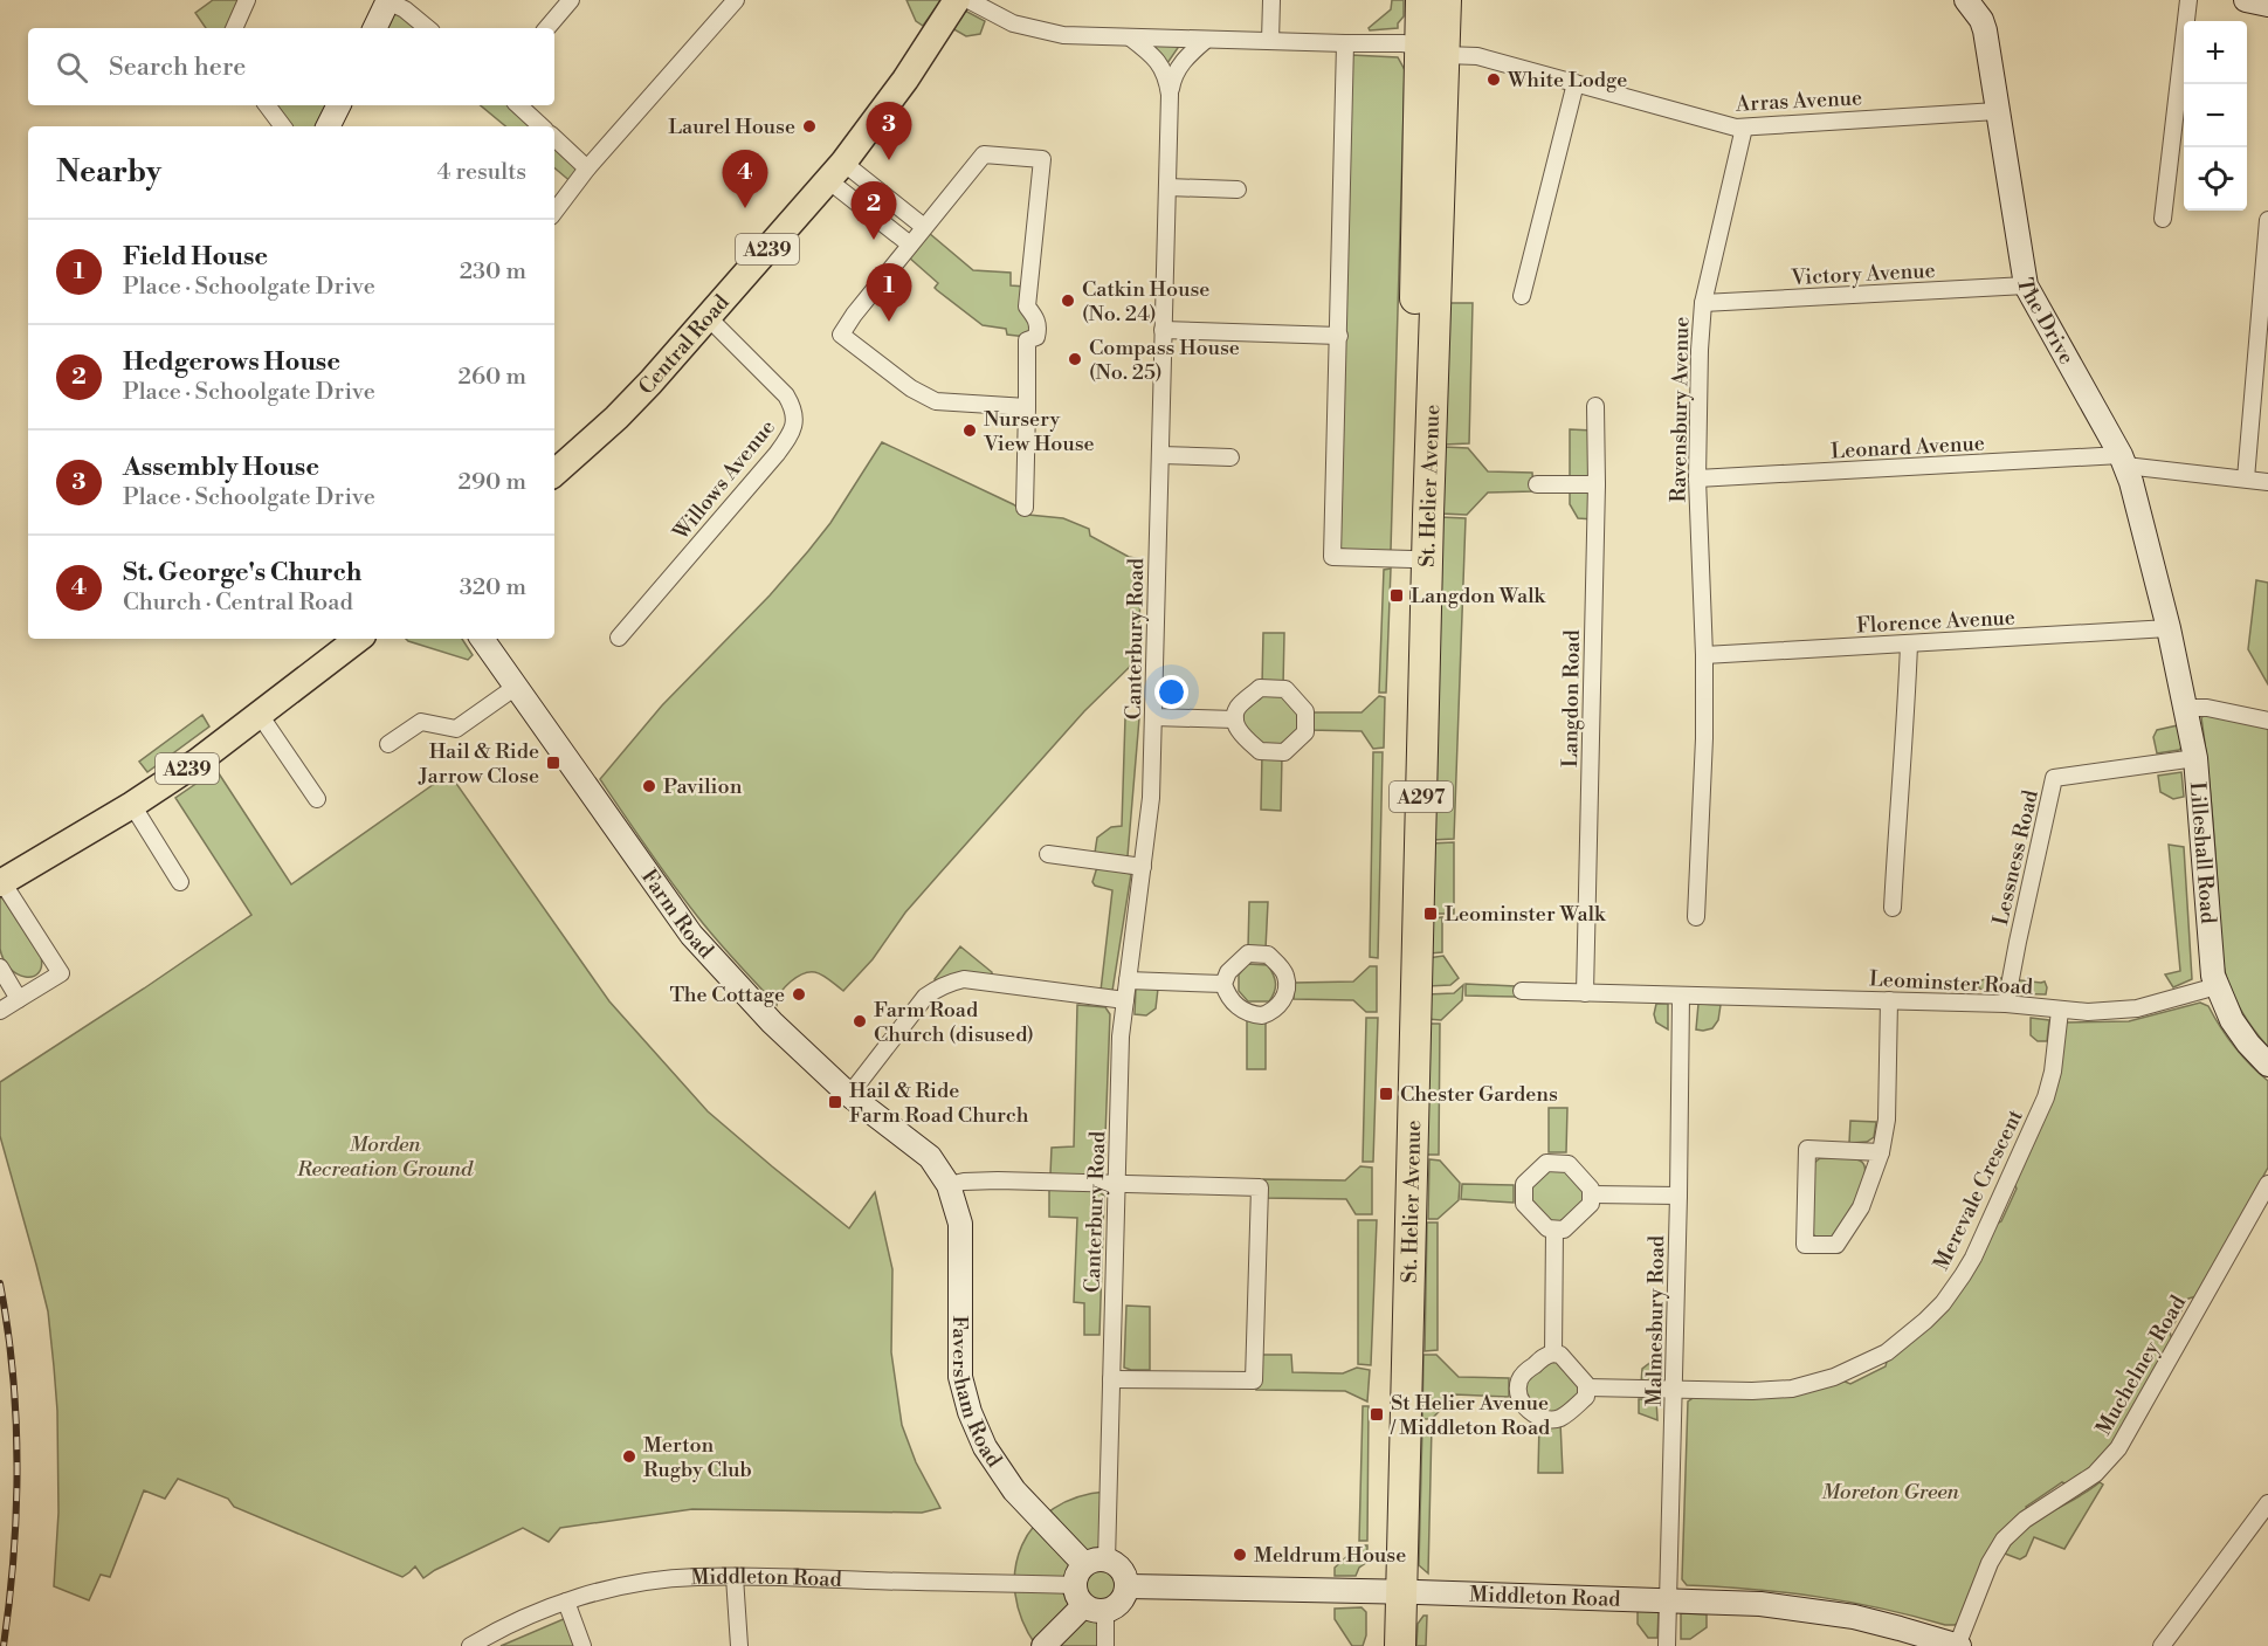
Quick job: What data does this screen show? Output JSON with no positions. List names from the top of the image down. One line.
{"streets":{"highway":["St. Helier Avenue","A297"],"main road":["A239","Central Road"],"street":["Arras Avenue","Victory Avenue","The Drive","Ravensbury Avenue","Leonard Avenue","Willows Avenue","Florence Avenue","Canterbury Road","Langdon Road","Lilleshall Road","Lessness Road","Farm Road","Leominster Road","Merevale Crescent","Malmesbury Road","Muchelney Road","Faversham Road","Middleton Road"]},"crossings":[["Arras Avenue","The Drive"],["Arras Avenue","Ravensbury Avenue"],["Arras Avenue","St. Helier Avenue"],["Arras Avenue","Canterbury Road"],["Victory Avenue","The Drive"],["Victory Avenue","Ravensbury Avenue"],["The Drive","Leonard Avenue"],["The Drive","Florence Avenue"],["The Drive","Lilleshall Road"],["Central Road","Willows Avenue"],["Ravensbury Avenue","Leonard Avenue"],["Ravensbury Avenue","Florence Avenue"],["St. Helier Avenue","Middleton Road"],["Florence Avenue","Lilleshall Road"],["Canterbury Road","Faversham Road"],["Canterbury Road","Middleton Road"],["Lilleshall Road","Lessness Road"],["Lilleshall Road","Leominster Road"],["Lessness Road","Leominster Road"],["Farm Road","Faversham Road"],["Leominster Road","Merevale Crescent"],["Leominster Road","Malmesbury Road"],["Merevale Crescent","Malmesbury Road"],["Malmesbury Road","Middleton Road"],["Muchelney Road","Middleton Road"],["Faversham Road","Middleton Road"]],"parks":["Morden Recreation Ground","Moreton Green"],"places":{"other":["White Lodge","Laurel House","Catkin House (No. 24)","Compass House (No. 25)","Nursery View House","Pavilion","The Cottage","Farm Road Church (disused)","Merton Rugby Club","Meldrum House"],"transit":["Langdon Walk","Hail & Ride Jarrow Close","Leominster Walk","Chester Gardens","Hail & Ride Farm Road Church","St Helier Avenue / Middleton Road"]},"page":{"map_buttons":["+","−"],"search":"Search here","pins":["3","4","2","1"],"heading":["Nearby","4 results"],"list":[{"mark":"1","name":"Field House","note":"Place · Schoolgate Drive","value":"230 m"},{"mark":"2","name":"Hedgerows House","note":"Place · Schoolgate Drive","value":"260 m"},{"mark":"3","name":"Assembly House","note":"Place · Schoolgate Drive","value":"290 m"},{"mark":"4","name":"St. George's Church","note":"Church · Central Road","value":"320 m"}]}}
